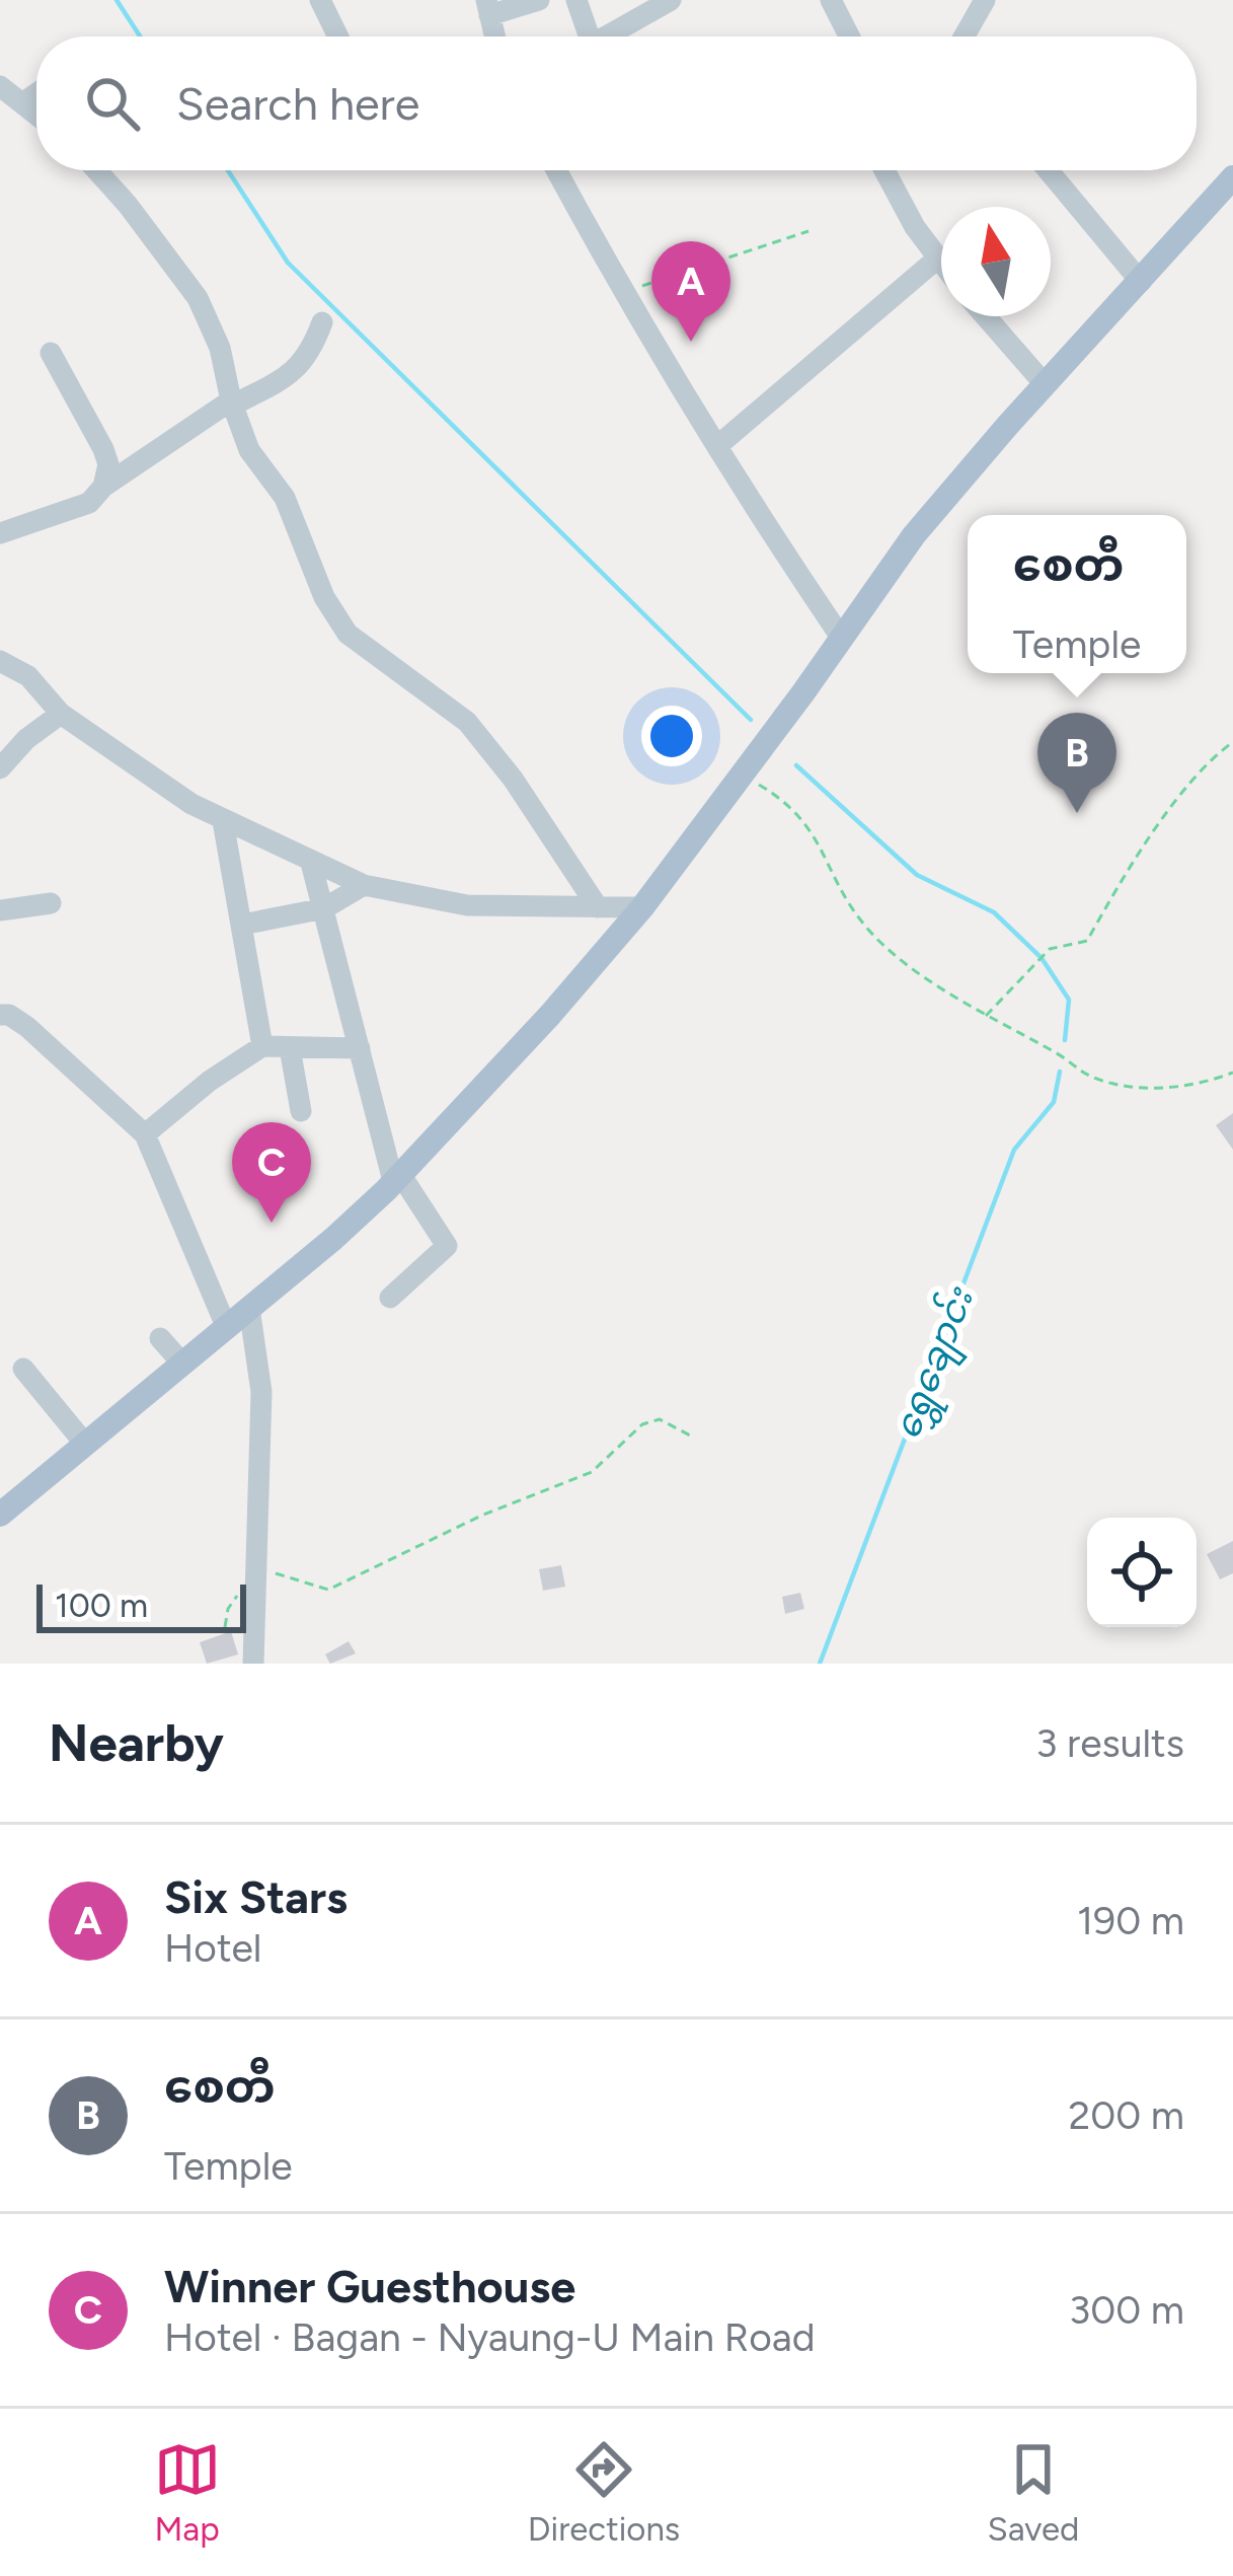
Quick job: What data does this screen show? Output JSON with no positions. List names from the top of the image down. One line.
{"water":["ရွှေချောင်း"],"scale_bar":"100 m","north":"top","page":{"search":"Search here","pins":["A","B","C"],"popup":["စေတီ","Temple"],"scale":"100 m","heading":["Nearby","3 results"],"list":[{"mark":"A","name":"Six Stars","note":"Hotel","value":"190 m"},{"mark":"B","name":"စေတီ","note":"Temple","value":"200 m"},{"mark":"C","name":"Winner Guesthouse","note":"Hotel · Bagan - Nyaung-U Main Road","value":"300 m"}],"nav":["Map","Directions","Saved"]}}
